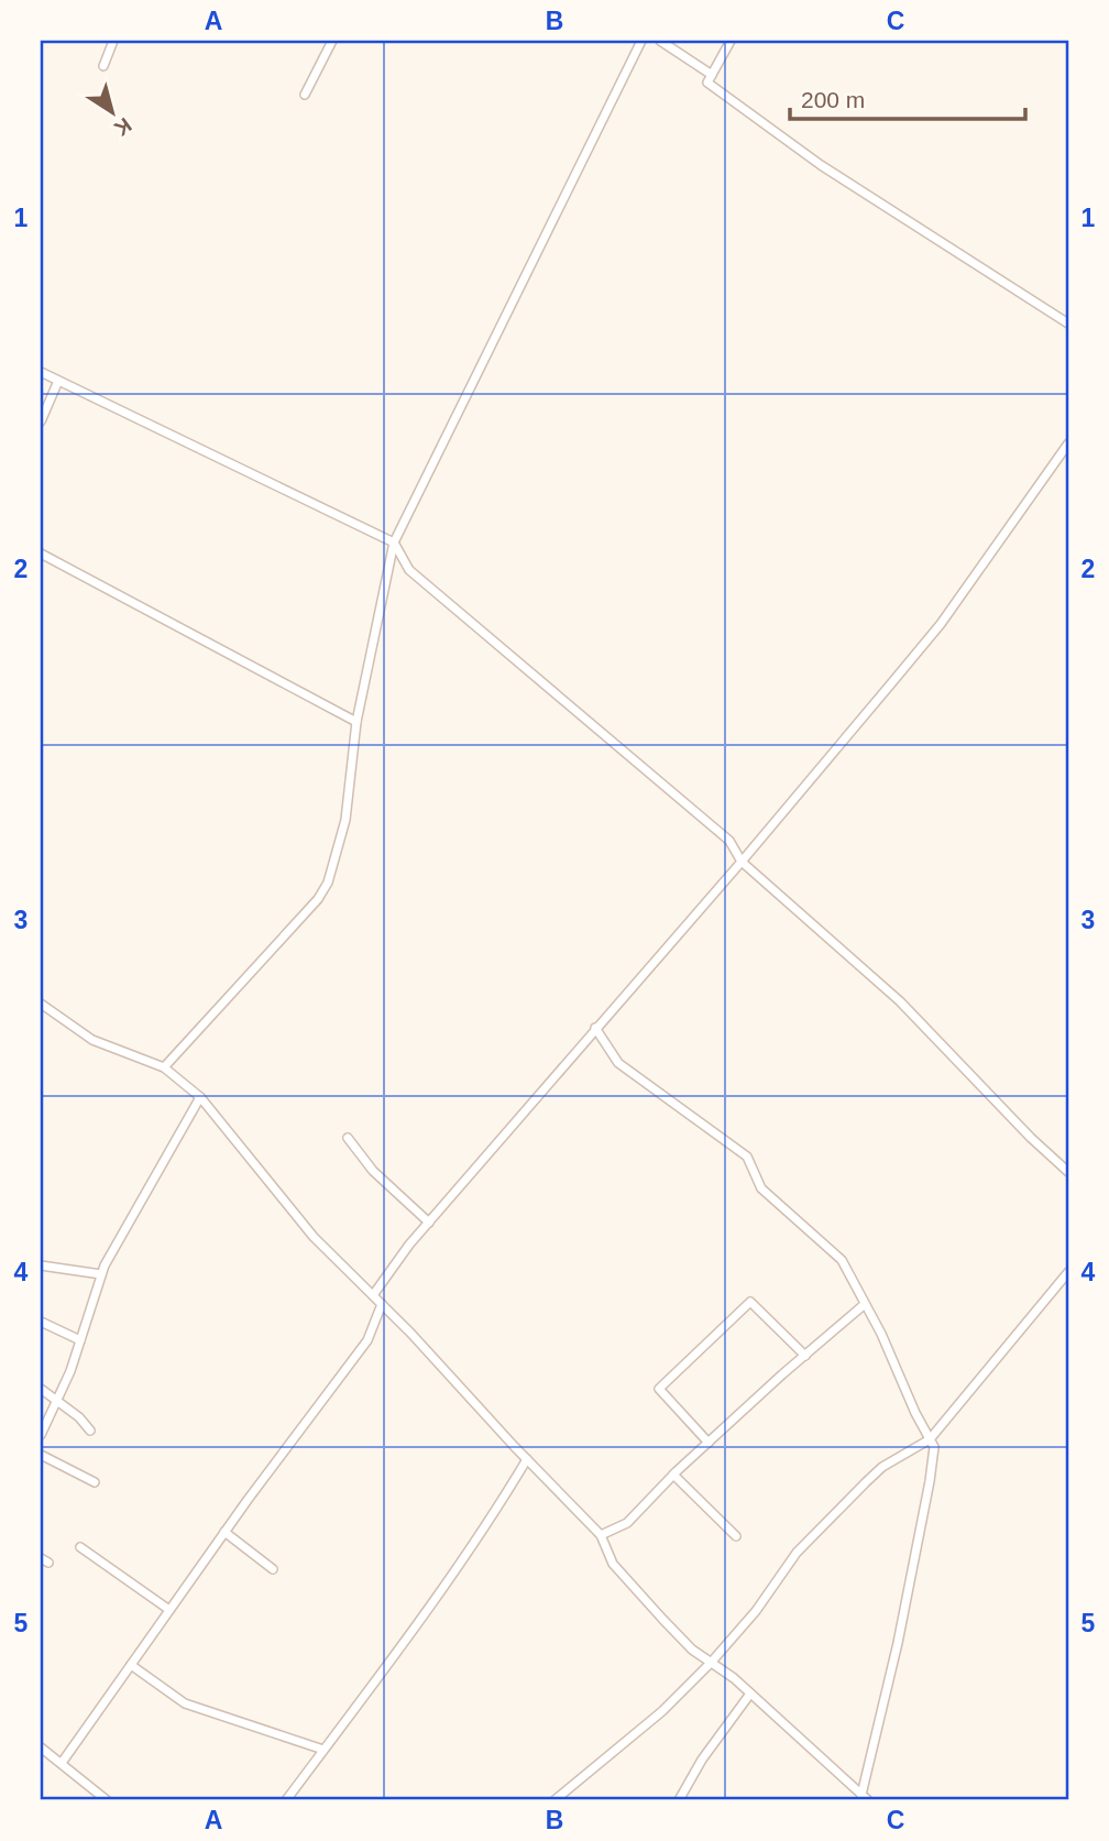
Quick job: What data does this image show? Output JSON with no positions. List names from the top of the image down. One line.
{"scale_bar":"200 m","north":"bottom right","grid":{"columns":["A","B","C"],"rows":["1","2","3","4","5"]}}
